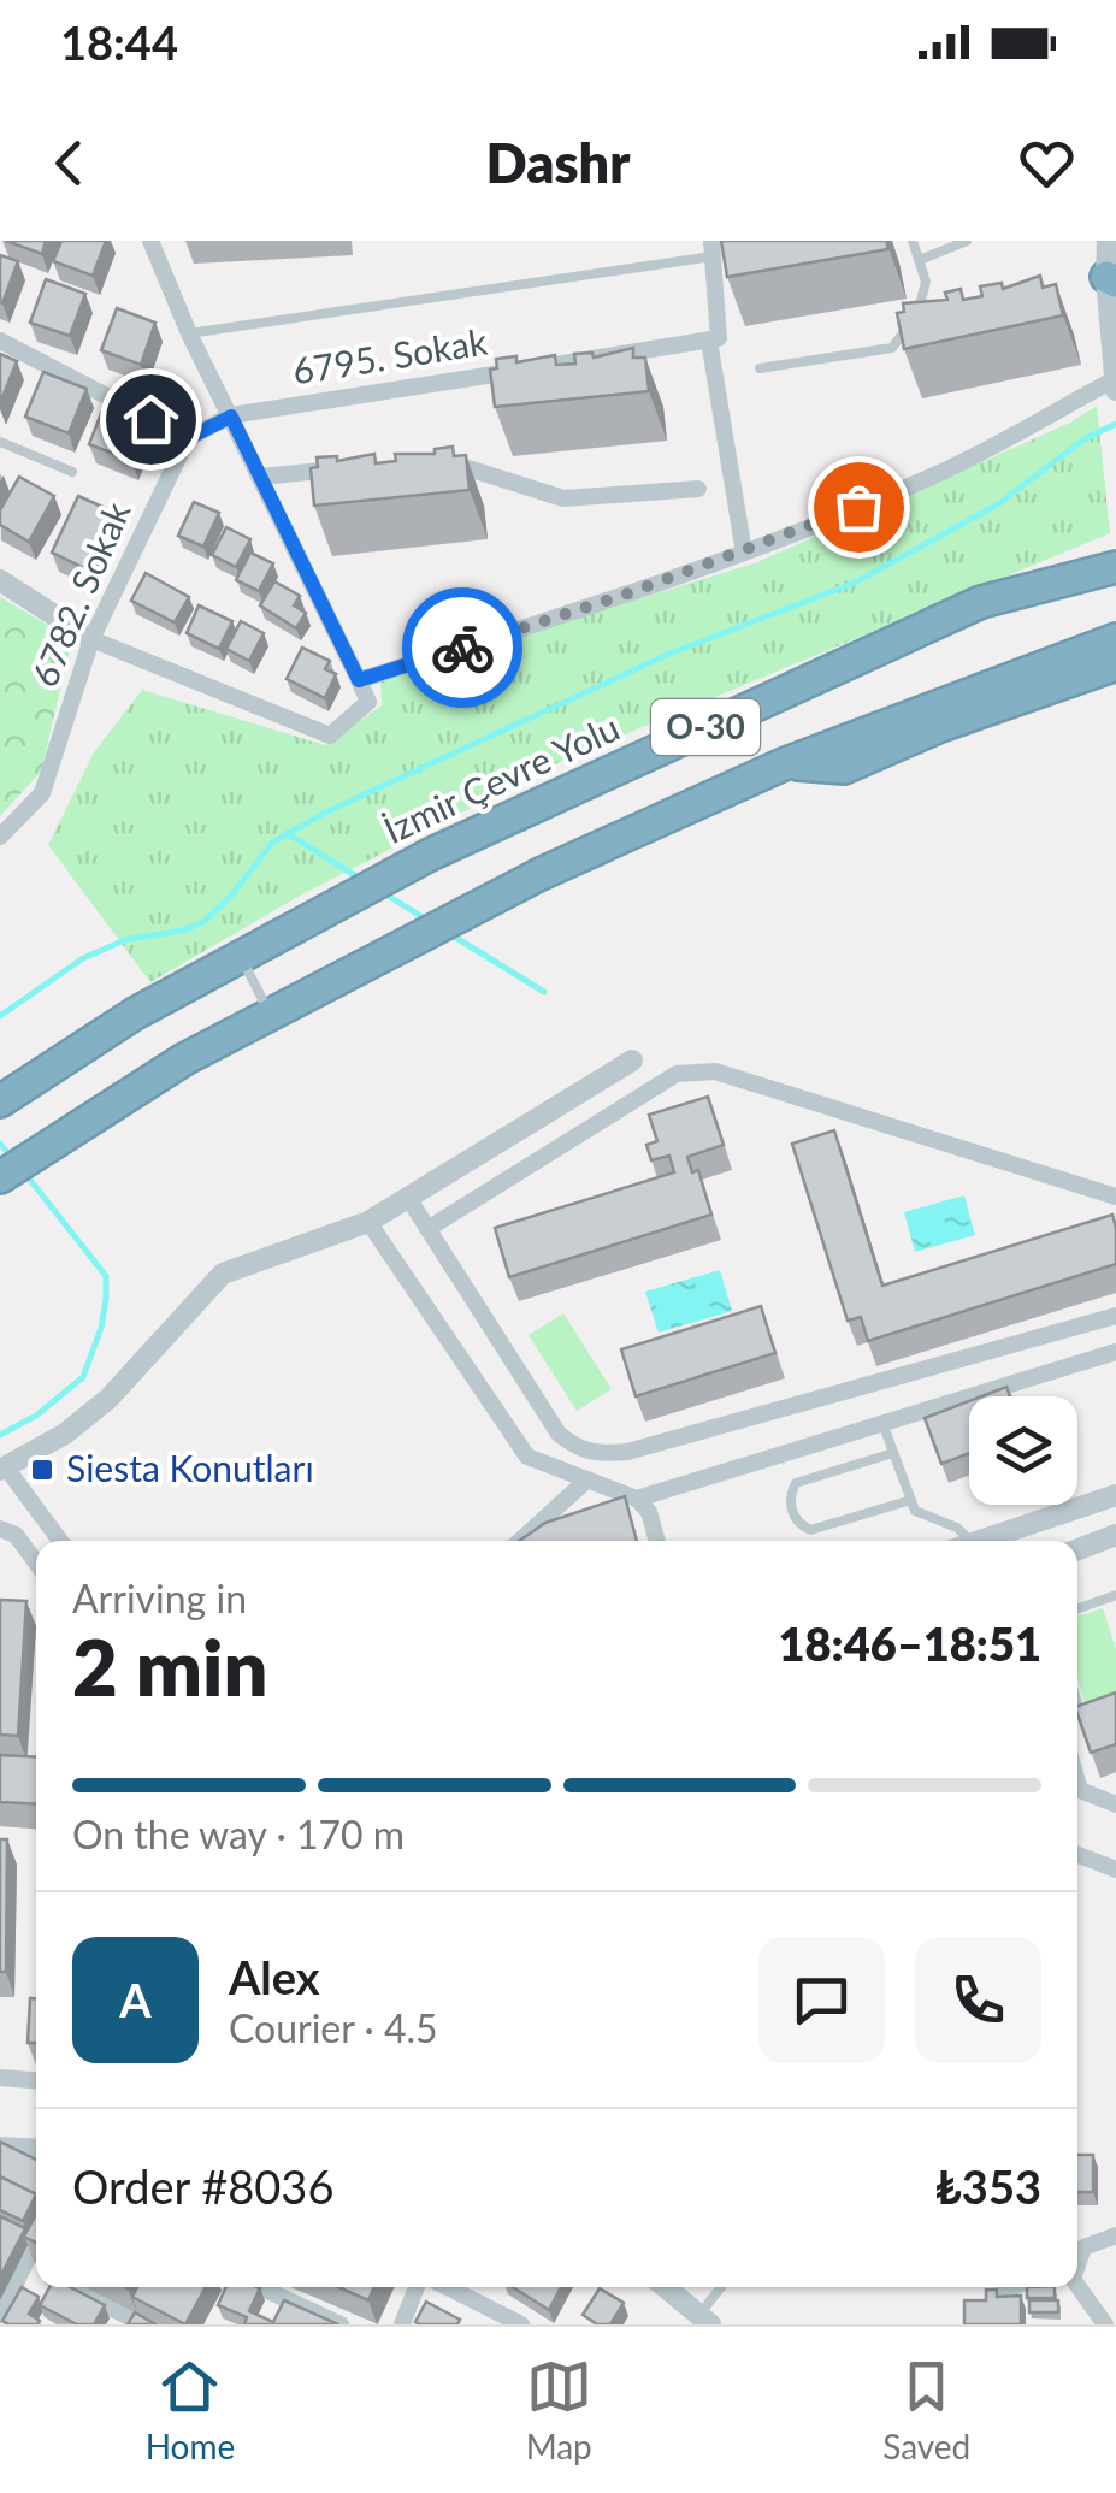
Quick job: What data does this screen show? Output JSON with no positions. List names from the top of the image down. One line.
{"streets":{"highway":["O-30","İzmir Çevre Yolu"],"street":["6795. Sokak","6782. Sokak"]},"crossings":[["6795. Sokak","6782. Sokak"]],"places":{"transit":["Siesta Konutları"]},"page":{"status":"18:44","header":"Dashr","heading":["2 min","Arriving in","18:46–18:51"],"panel":["Alex","Courier · 4.5","Order #8036","₺353"],"bar":"On the way · 170 m","round":"A","tabs":["Home","Map","Saved"]}}
